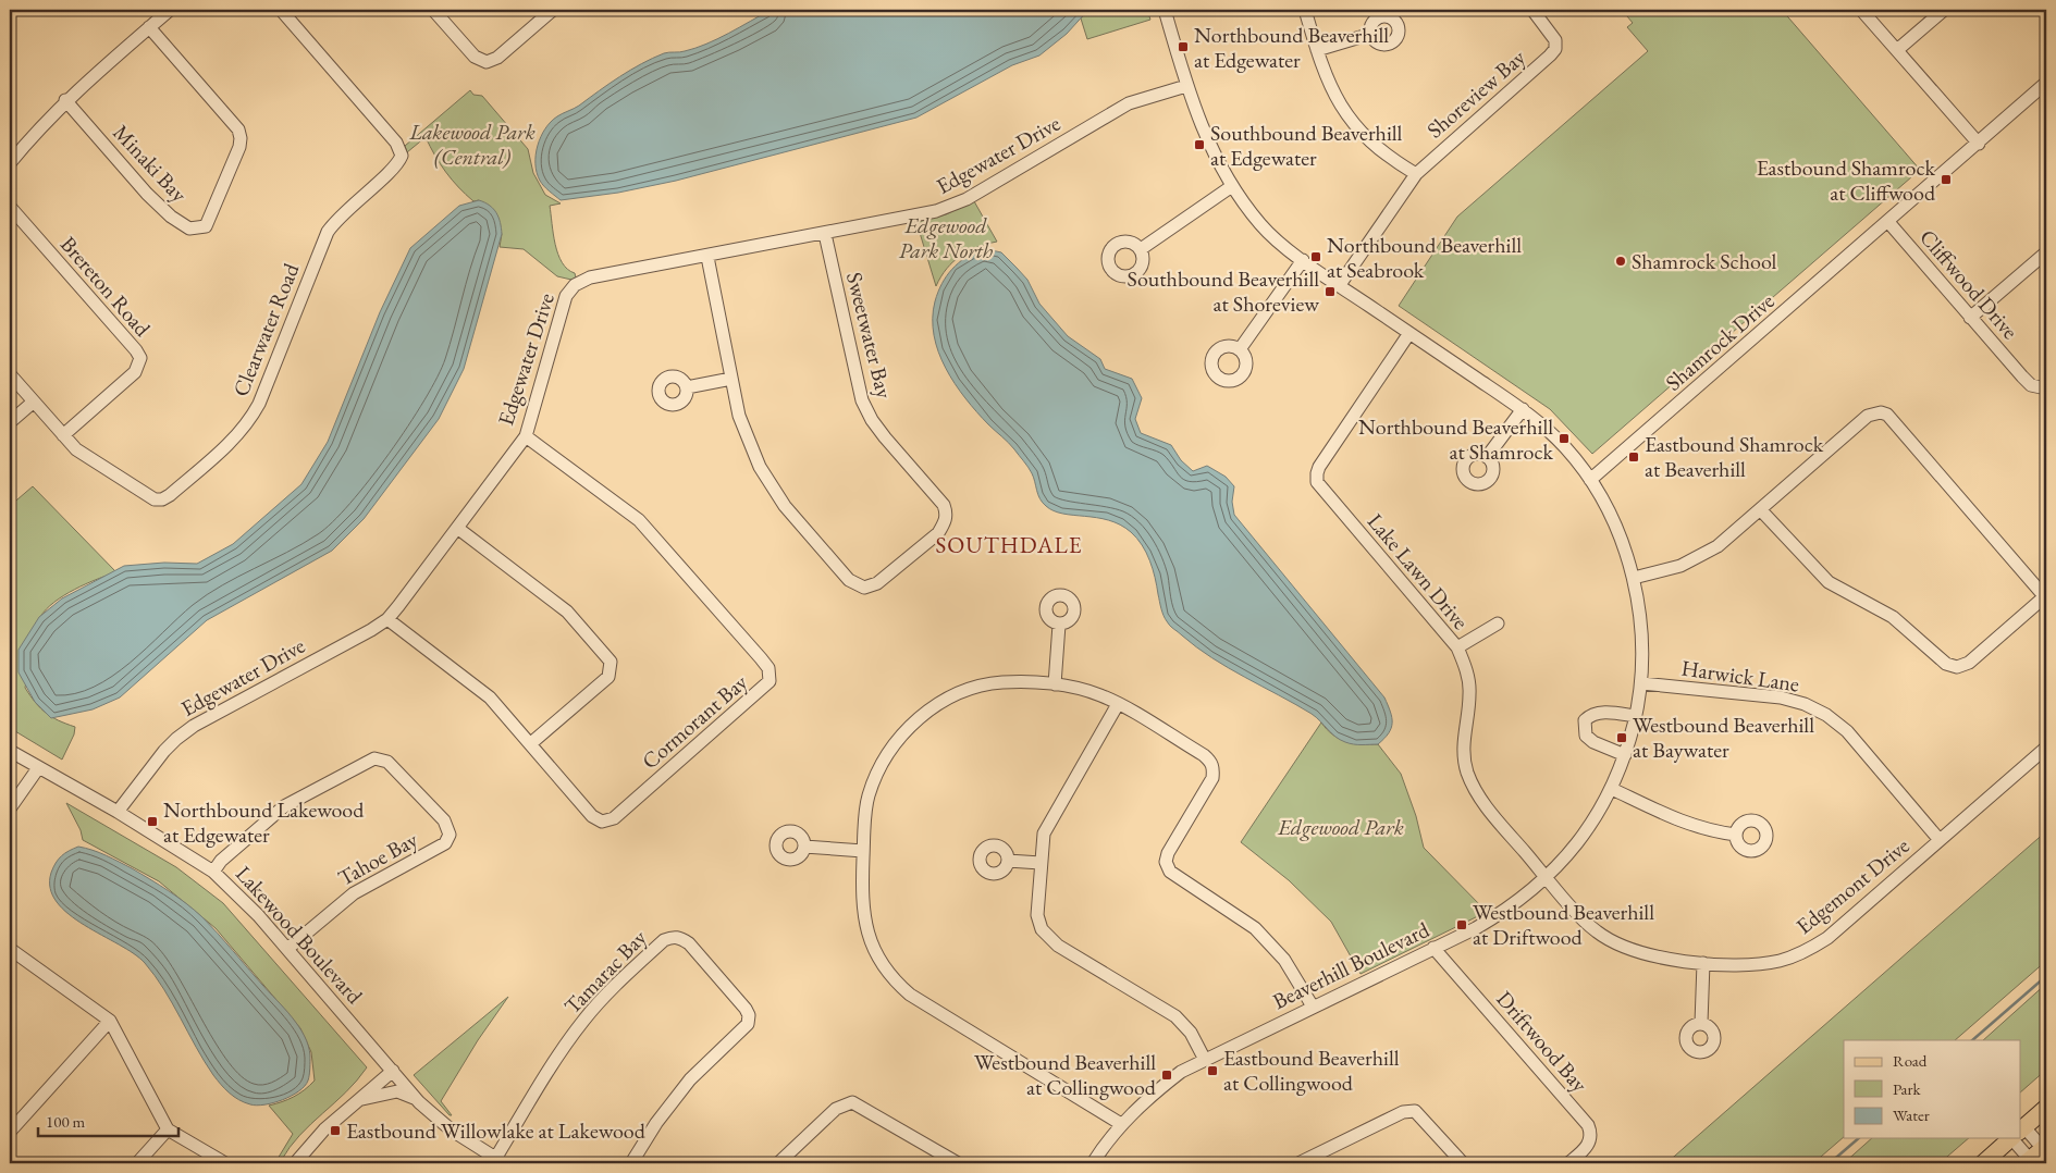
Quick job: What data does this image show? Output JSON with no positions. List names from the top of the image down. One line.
{"streets":{"street":["Shoreview Bay","Edgewater Drive","Minaki Bay","Cliffwood Drive","Brereton Road","Clearwater Road","Sweetwater Bay","Shamrock Drive","Lake Lawn Drive","Harwick Lane","Cormorant Bay","Tahoe Bay","Edgemont Drive","Lakewood Boulevard","Beaverhill Boulevard","Tamarac Bay","Driftwood Bay"]},"crossings":[["Shoreview Bay","Beaverhill Boulevard"],["Edgewater Drive","Sweetwater Bay"],["Edgewater Drive","Cormorant Bay"],["Edgewater Drive","Lakewood Boulevard"],["Edgewater Drive","Beaverhill Boulevard"],["Cliffwood Drive","Shamrock Drive"],["Brereton Road","Clearwater Road"],["Shamrock Drive","Beaverhill Boulevard"],["Lake Lawn Drive","Edgemont Drive"],["Lake Lawn Drive","Beaverhill Boulevard"],["Harwick Lane","Edgemont Drive"],["Harwick Lane","Beaverhill Boulevard"],["Tahoe Bay","Lakewood Boulevard"],["Edgemont Drive","Beaverhill Boulevard"],["Lakewood Boulevard","Tamarac Bay"],["Beaverhill Boulevard","Driftwood Bay"]],"districts":["SOUTHDALE"],"parks":["Lakewood Park (Central)","Edgewood Park North","Edgewood Park"],"places":{"transit":["Northbound Beaverhill at Edgewater","Southbound Beaverhill at Edgewater","Eastbound Shamrock at Cliffwood","Northbound Beaverhill at Seabrook","Southbound Beaverhill at Shoreview","Northbound Beaverhill at Shamrock","Eastbound Shamrock at Beaverhill","Westbound Beaverhill at Baywater","Northbound Lakewood at Edgewater","Westbound Beaverhill at Driftwood","Eastbound Beaverhill at Collingwood","Westbound Beaverhill at Collingwood","Eastbound Willowlake at Lakewood"],"other":["Shamrock School"]},"legend":["Road","Park","Water"],"scale_bar":"100 m"}
